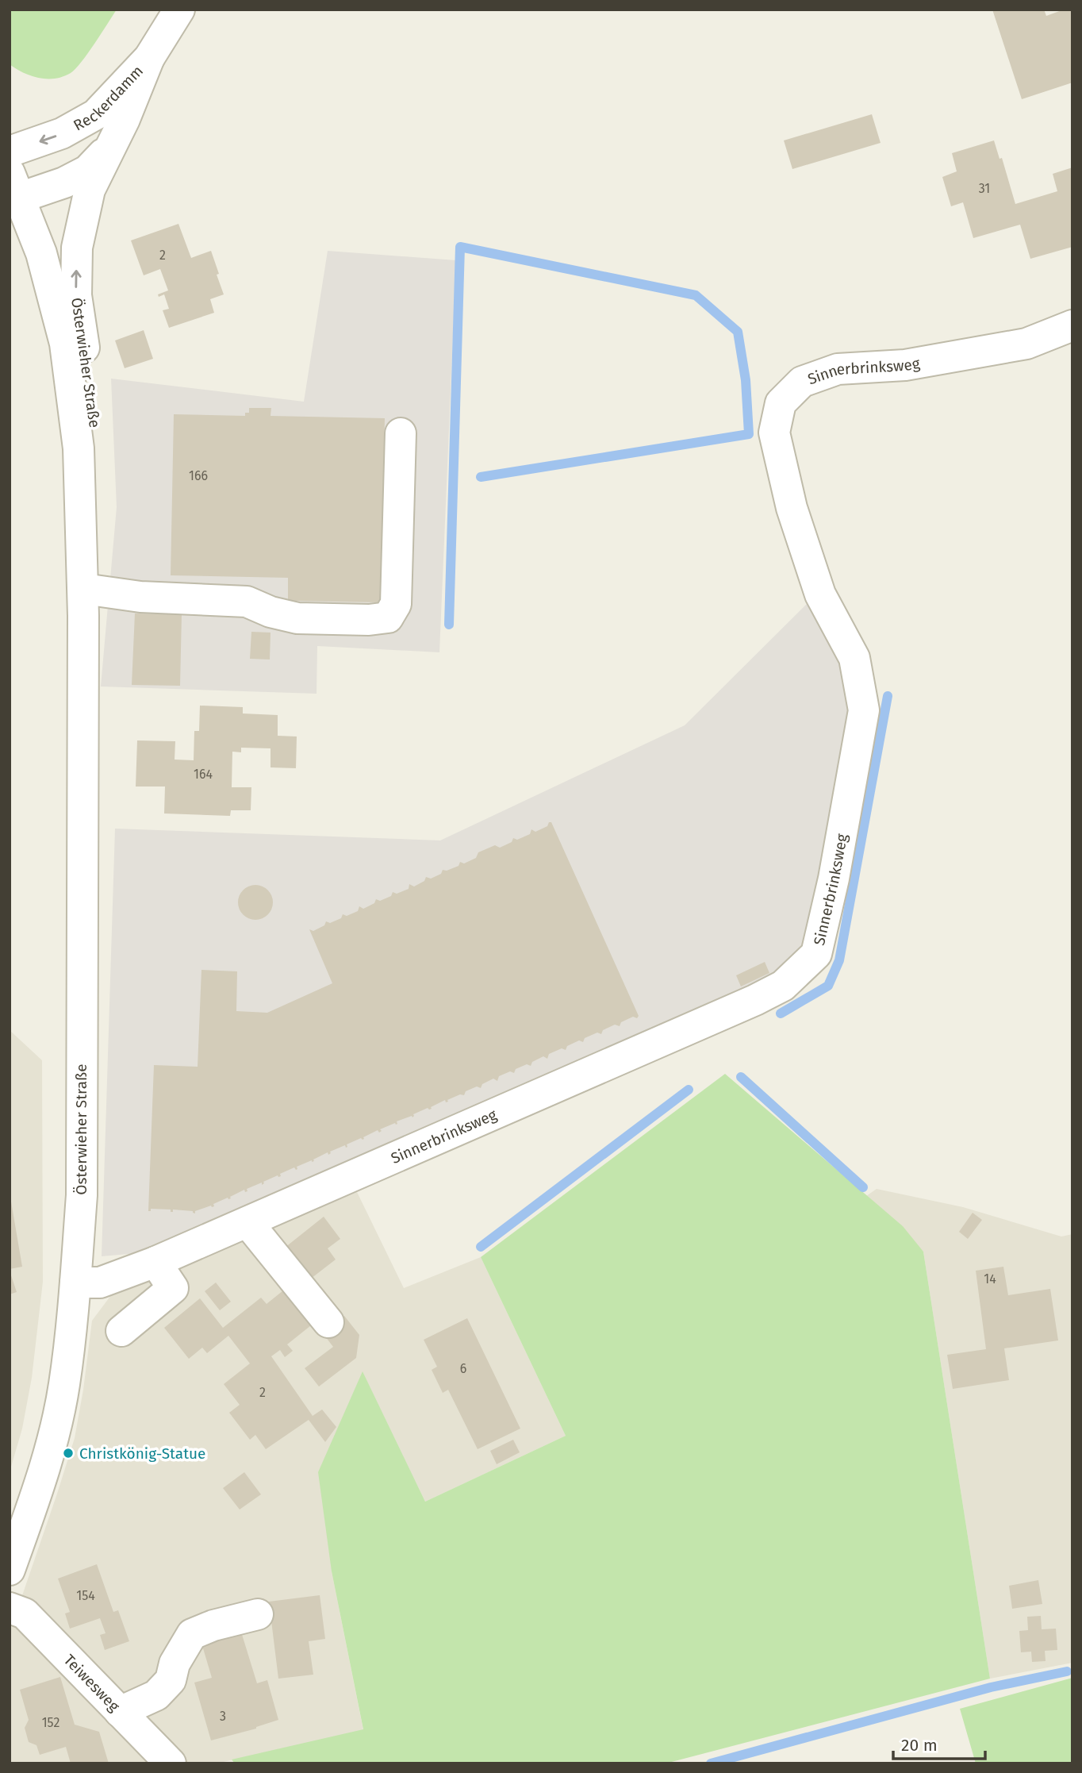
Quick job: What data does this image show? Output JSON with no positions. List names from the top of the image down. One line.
{"streets":{"street":["Reckerdamm","Österwieher Straße","Sinnerbrinksweg","Teiwesweg"]},"crossings":[["Reckerdamm","Österwieher Straße"],["Österwieher Straße","Sinnerbrinksweg"]],"places":["Christkönig-Statue"],"house_numbers":["31","2","166","164","14","6","2","154","3","152"],"scale_bar":"20 m"}
